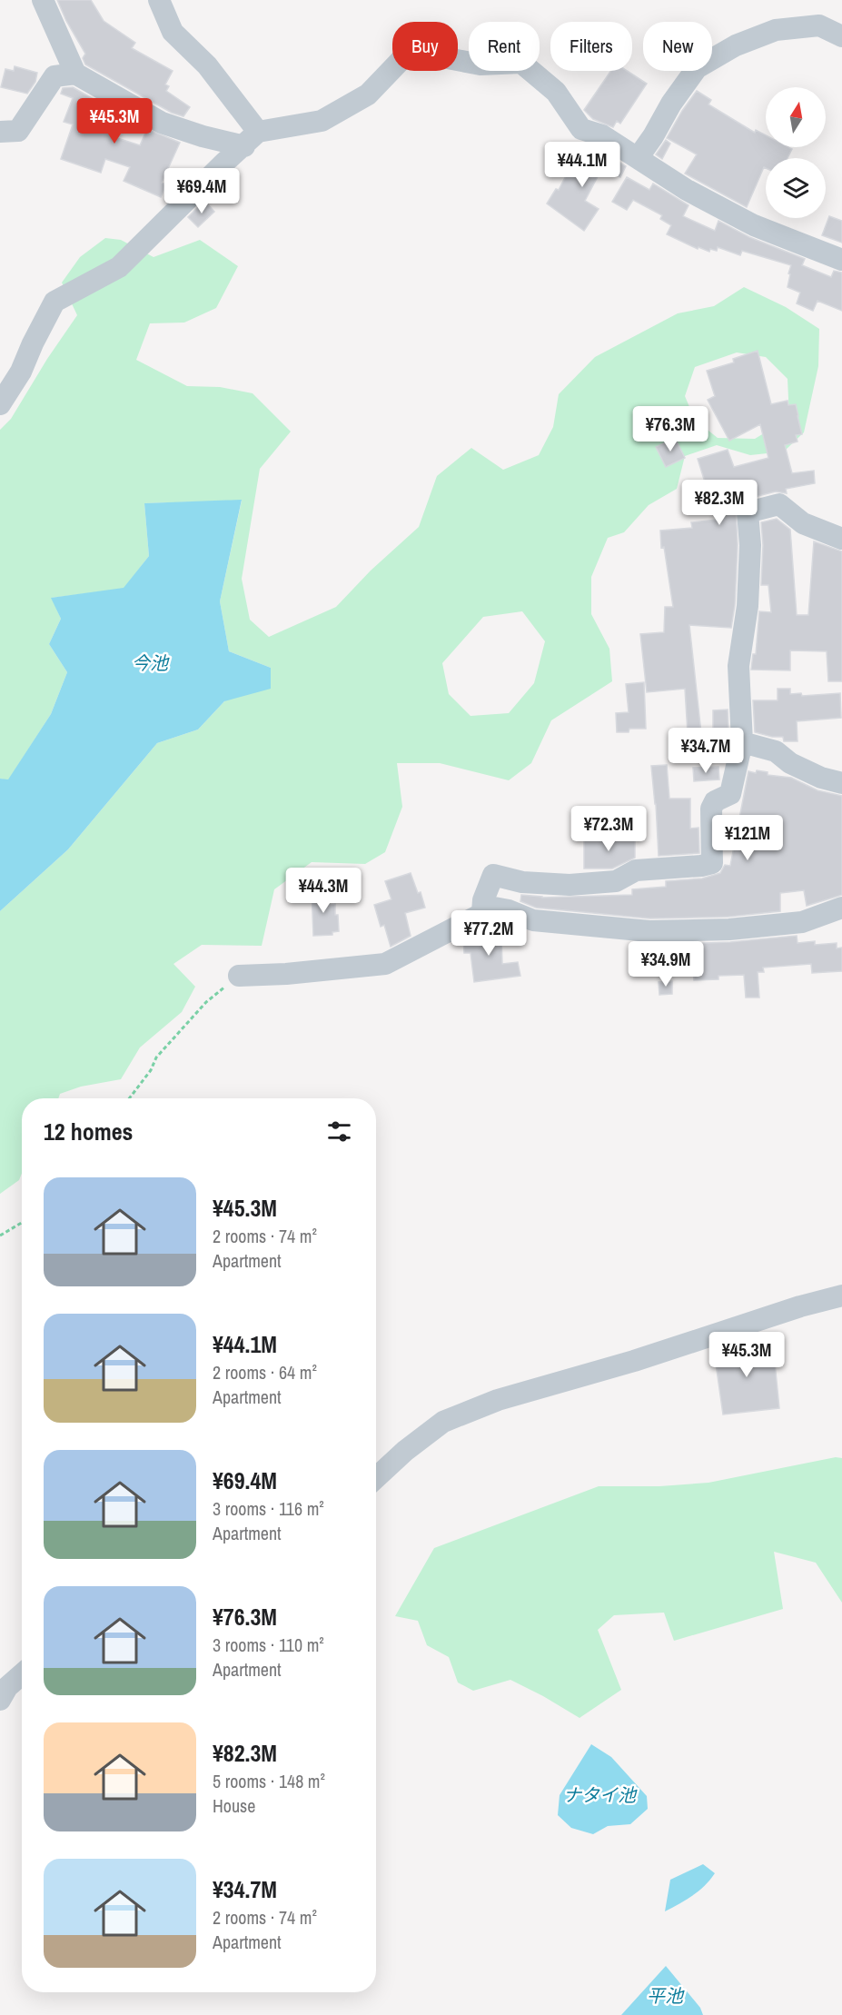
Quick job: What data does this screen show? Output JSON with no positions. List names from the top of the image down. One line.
{"water":["今池","ナタイ池","平池"],"north":"top","page":{"chip":["Buy","Rent","Filters","New"],"price":["¥45.3M","¥44.1M","¥69.4M","¥76.3M","¥82.3M","¥34.7M","¥72.3M","¥121M","¥44.3M","¥77.2M","¥34.9M","¥45.3M"],"heading":"12 homes","list":[{"name":"¥45.3M","note":"2 rooms · 74 m² · Apartment"},{"name":"¥44.1M","note":"2 rooms · 64 m² · Apartment"},{"name":"¥69.4M","note":"3 rooms · 116 m² · Apartment"},{"name":"¥76.3M","note":"3 rooms · 110 m² · Apartment"},{"name":"¥82.3M","note":"5 rooms · 148 m² · House"},{"name":"¥34.7M","note":"2 rooms · 74 m² · Apartment"}]}}
